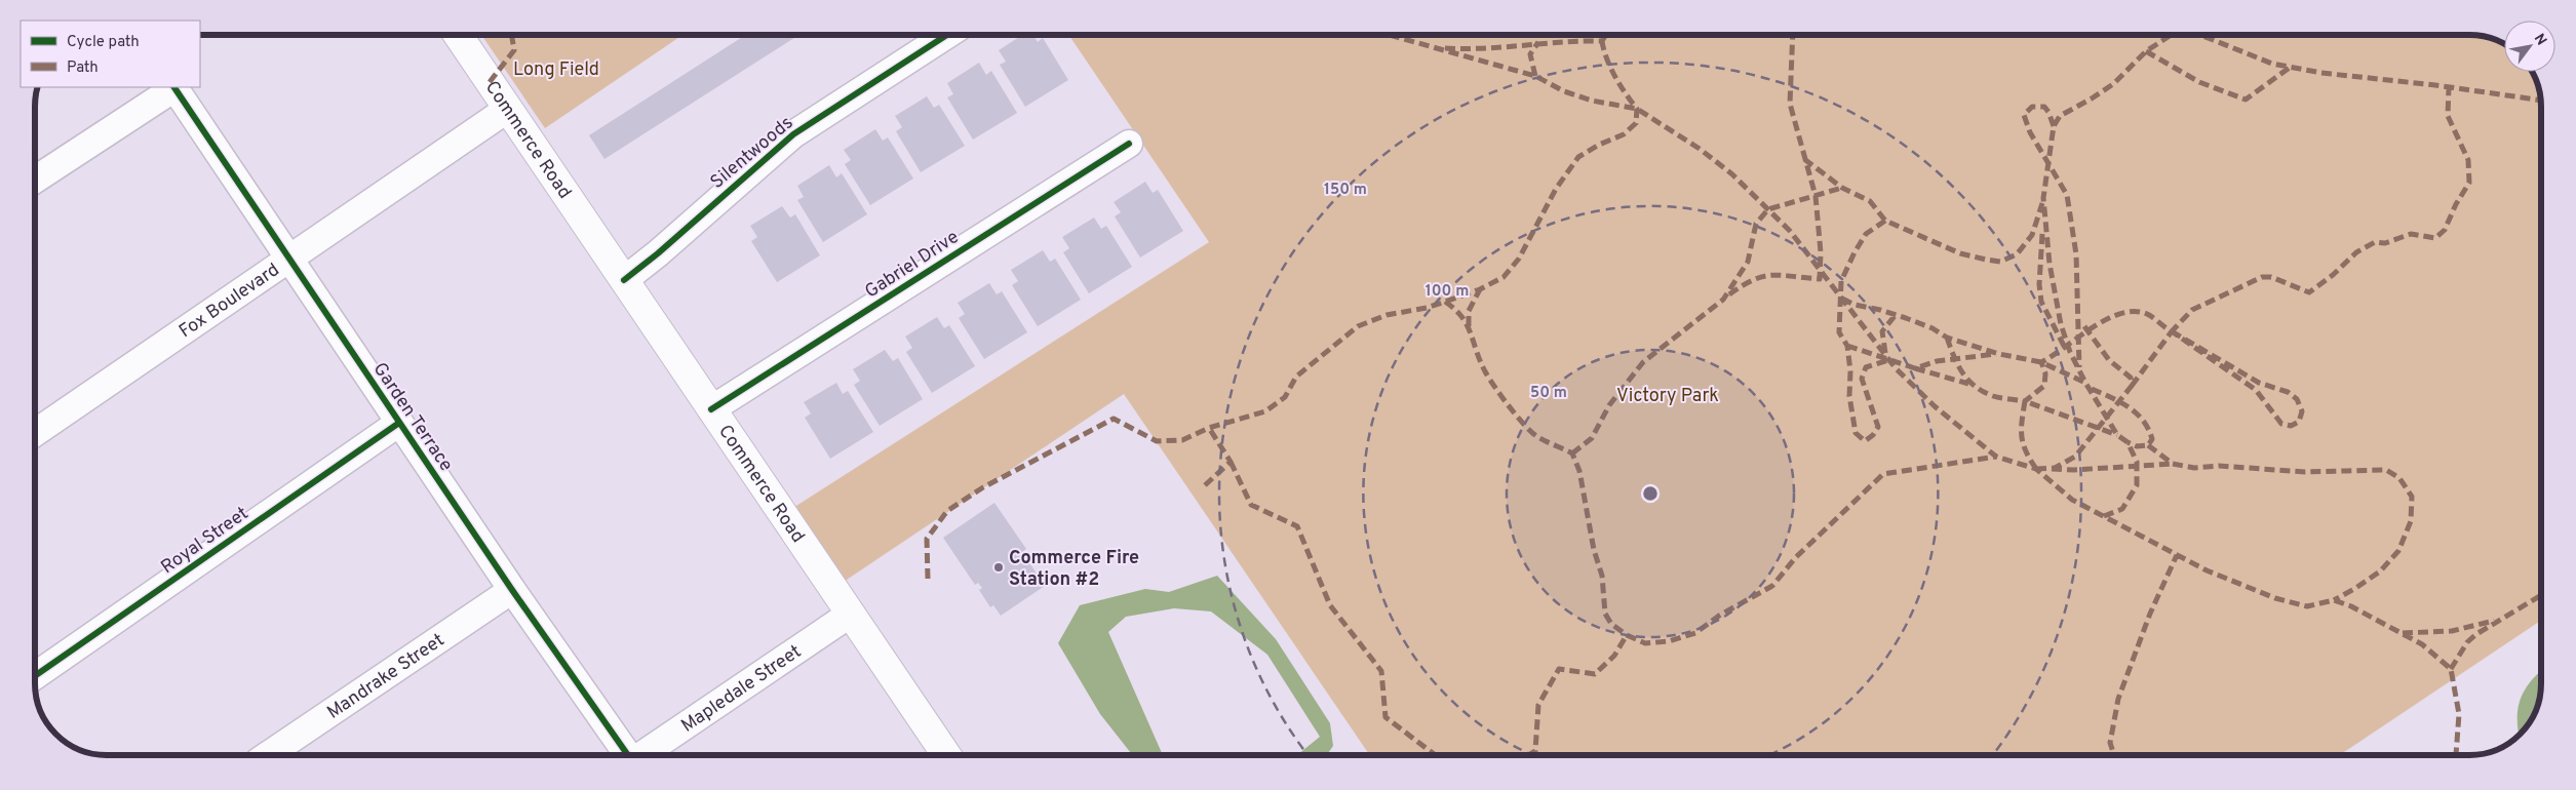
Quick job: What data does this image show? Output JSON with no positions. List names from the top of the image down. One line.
{"streets":{"main road":["Commerce Road"],"street":["Silentwoods","Gabriel Drive","Fox Boulevard","Garden Terrace","Royal Street","Mandrake Street","Mapledale Street"]},"crossings":[["Commerce Road","Silentwoods"],["Commerce Road","Gabriel Drive"],["Commerce Road","Fox Boulevard"],["Commerce Road","Mapledale Street"],["Fox Boulevard","Garden Terrace"],["Garden Terrace","Royal Street"],["Garden Terrace","Mandrake Street"]],"parks":["Long Field","Victory Park"],"places":["Commerce Fire Station #2"],"legend":["Cycle path","Path"],"north":"top right","rings":["150 m","100 m","50 m"]}
